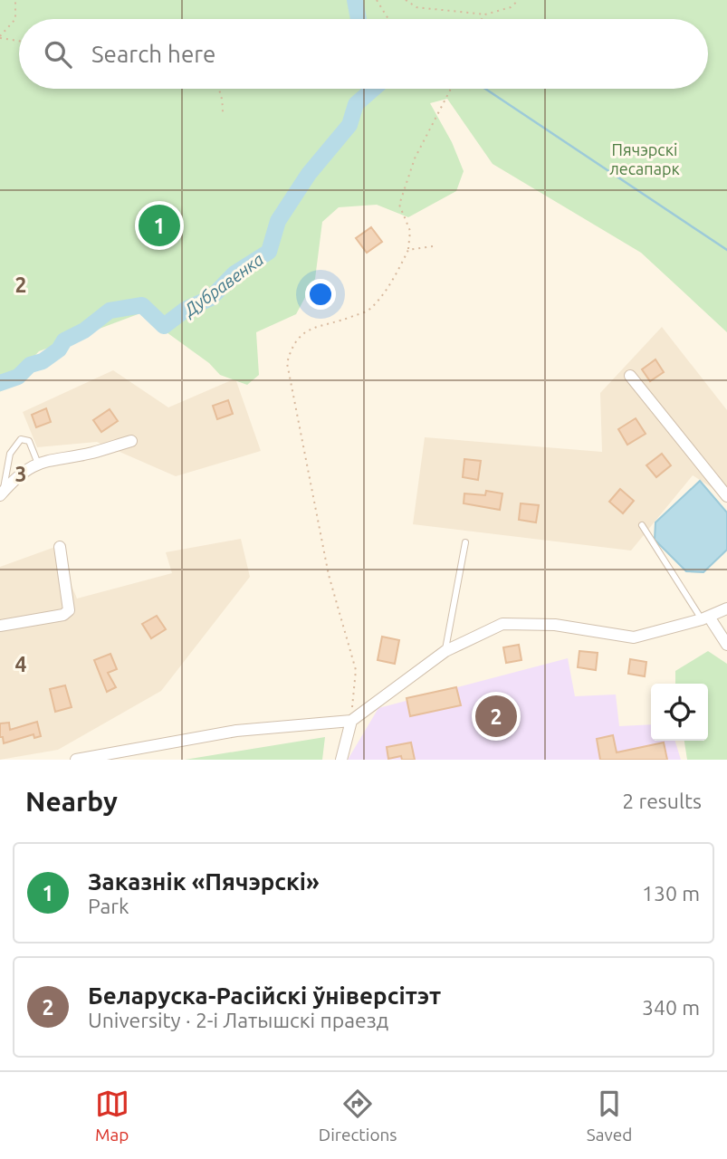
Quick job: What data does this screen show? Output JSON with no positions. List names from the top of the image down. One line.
{"water":["Дубравенка"],"parks":["Пячэрскі лесапарк"],"page":{"search":"Search here","pins":["1","2"],"heading":["Nearby","2 results"],"list":[{"mark":"1","name":"Заказнік «Пячэрскі»","note":"Park","value":"130 m"},{"mark":"2","name":"Беларуска-Расійскі ўніверсітэт","note":"University · 2-і Латышскі праезд","value":"340 m"}],"nav":["Map","Directions","Saved"]},"grid":{"rows":["2","3","4"]}}
